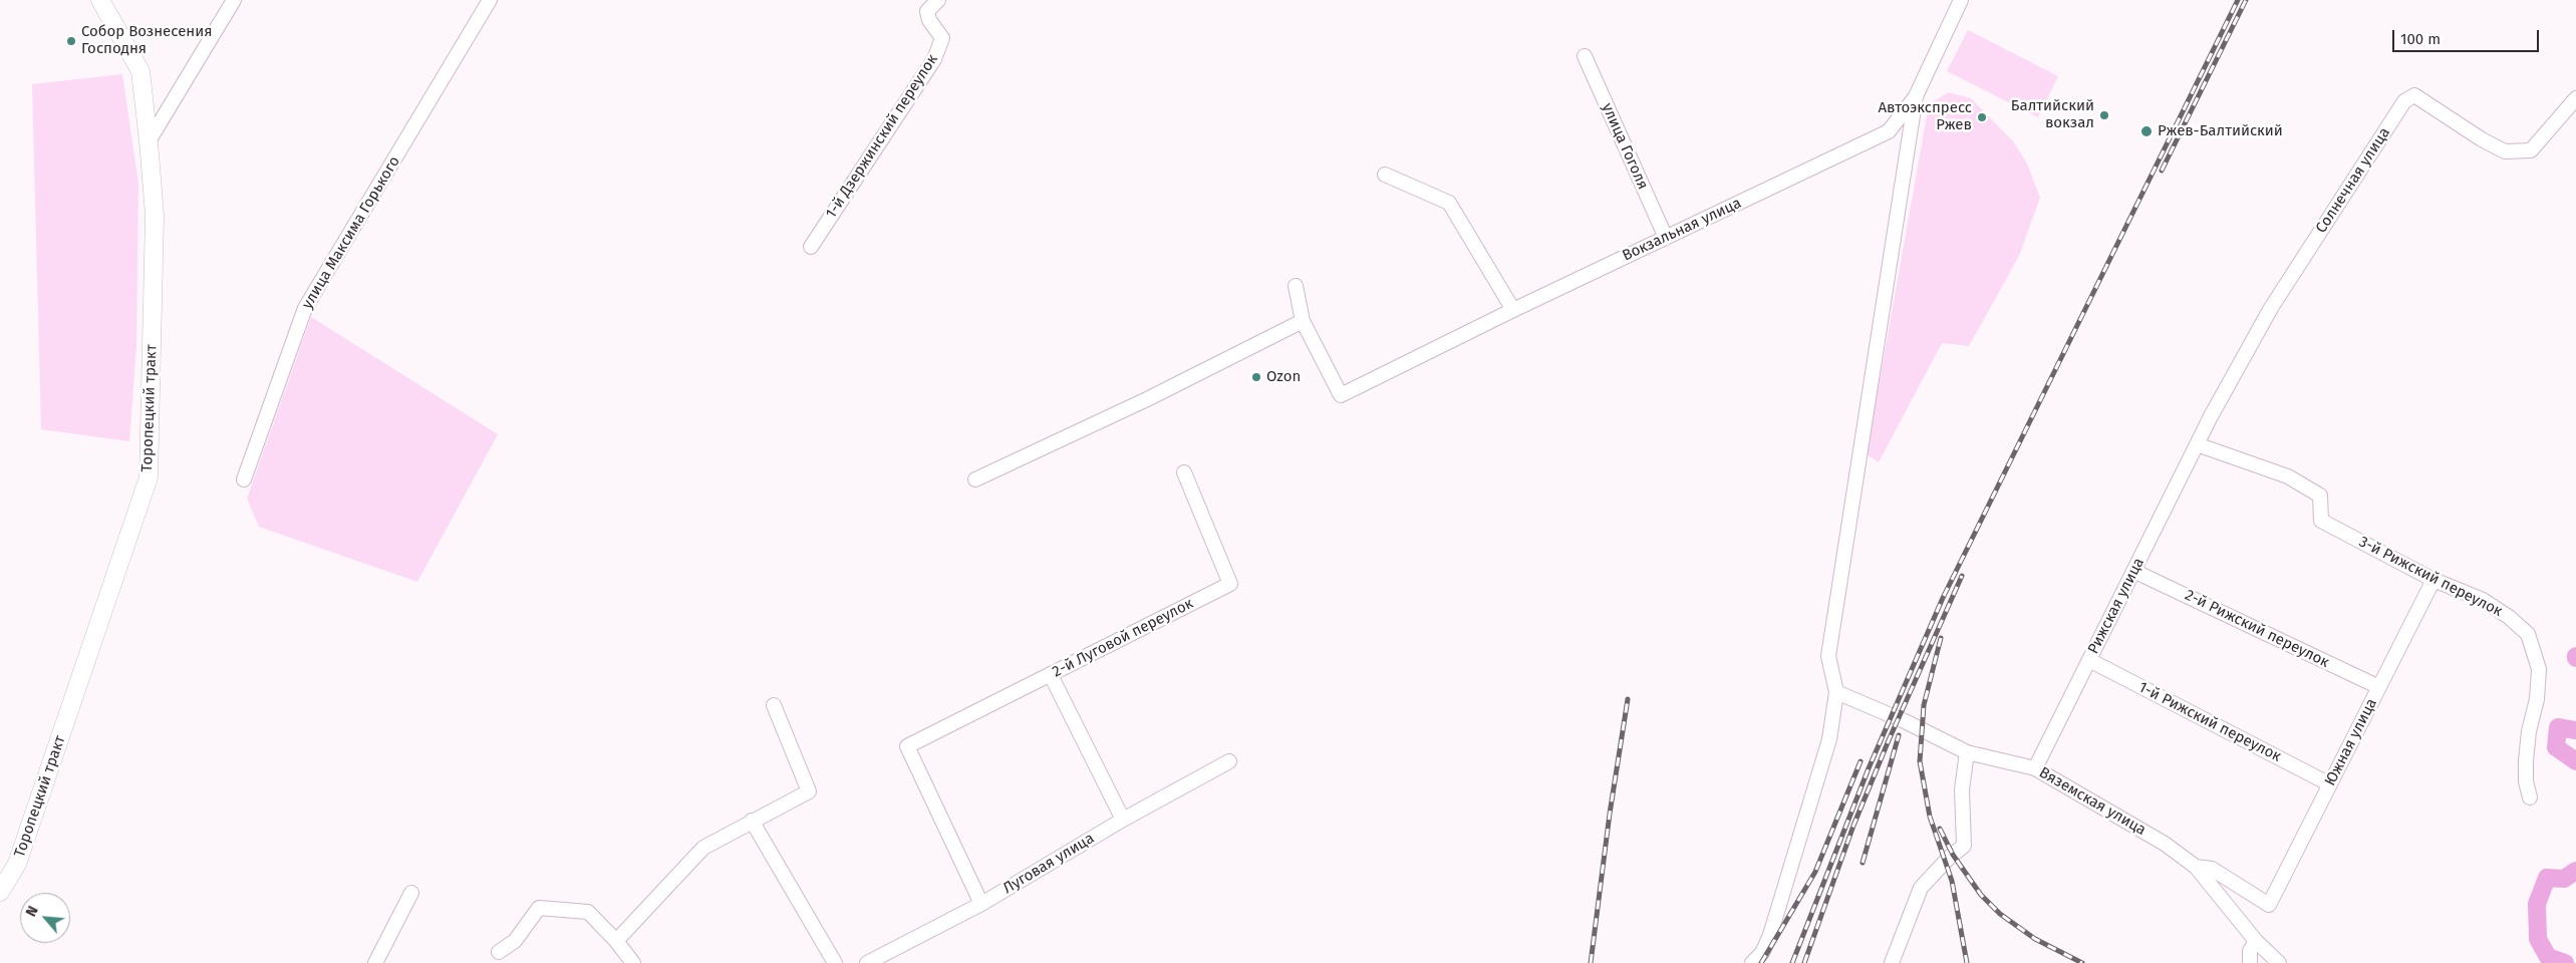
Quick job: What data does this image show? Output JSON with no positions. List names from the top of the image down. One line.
{"streets":{"main road":["Торопецкий тракт"],"street":["1-й Дзержинский переулок","улица Гоголя","Солнечная улица","Вокзальная улица","улица Максима Горького","3-й Рижский переулок","Рижская улица","2-й Рижский переулок","2-й Луговой переулок","1-й Рижский переулок","Южная улица","Вяземская улица","Луговая улица"]},"crossings":[["улица Гоголя","Вокзальная улица"],["Солнечная улица","3-й Рижский переулок"],["Солнечная улица","Рижская улица"],["3-й Рижский переулок","Рижская улица"],["3-й Рижский переулок","Южная улица"],["Рижская улица","2-й Рижский переулок"],["Рижская улица","1-й Рижский переулок"],["Рижская улица","Вяземская улица"],["2-й Рижский переулок","Южная улица"],["2-й Луговой переулок","Луговая улица"],["1-й Рижский переулок","Южная улица"],["Южная улица","Вяземская улица"]],"places":["Собор Вознесения Господня","Балтийский вокзал","Автоэкспресс Ржев","Ржев-Балтийский","Ozon"],"scale_bar":"100 m","north":"top left"}
